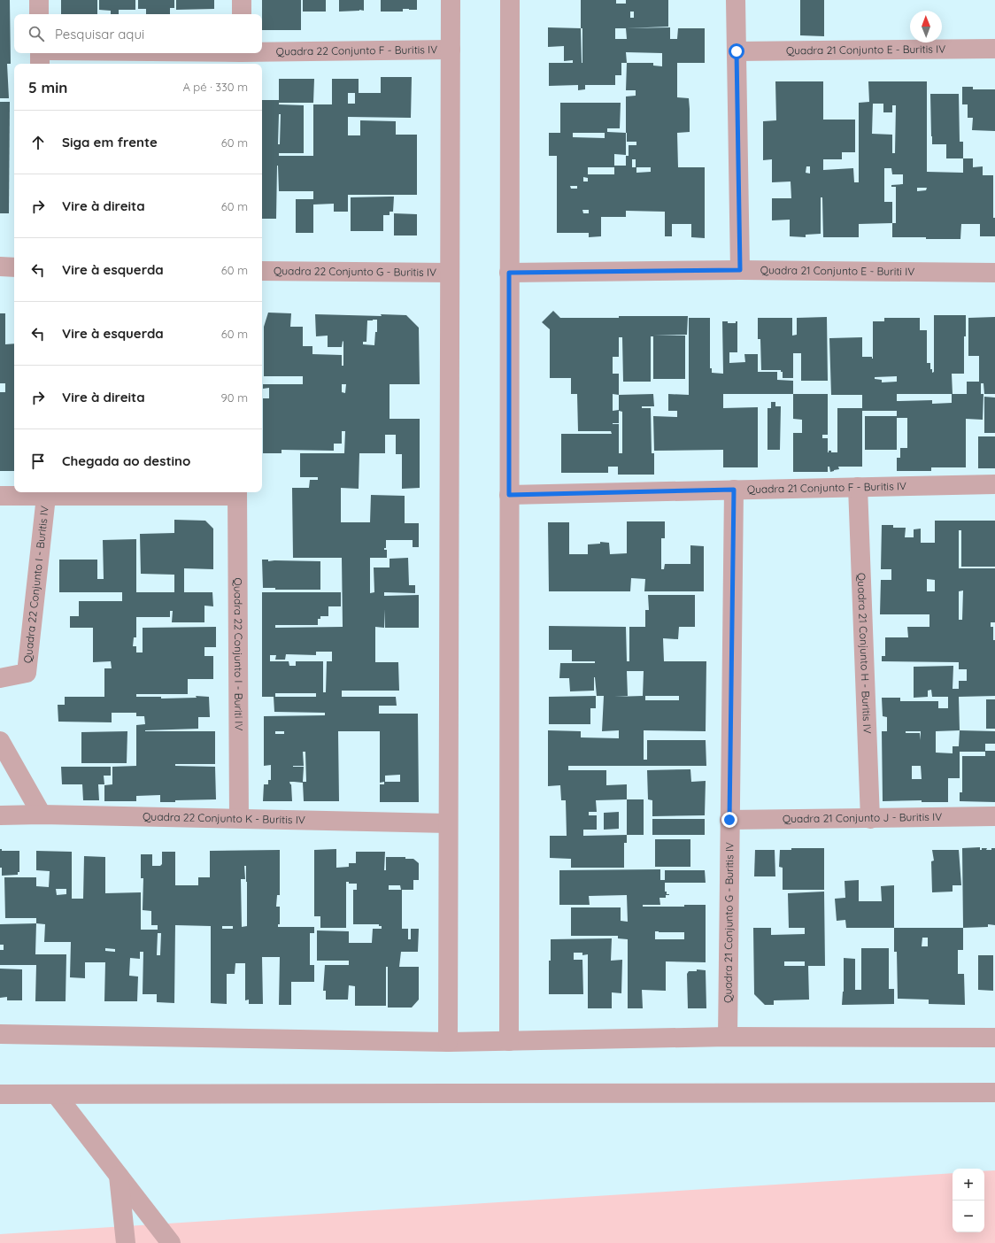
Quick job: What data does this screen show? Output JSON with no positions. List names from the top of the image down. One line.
{"streets":{"street":["Quadra 22 Conjunto F - Buritis IV","Quadra 21 Conjunto E - Buritis IV","Quadra 21 Conjunto E - Buriti IV","Quadra 22 Conjunto G - Buritis IV","Quadra 21 Conjunto F - Buritis IV","Quadra 22 Conjunto I - Buritis IV","Quadra 21 Conjunto H - Buritis IV","Quadra 22 Conjunto I - Buriti IV","Quadra 22 Conjunto K - Buritis IV","Quadra 21 Conjunto J - Buritis IV","Quadra 21 Conjunto G - Buritis IV"]},"crossings":[["Quadra 21 Conjunto F - Buritis IV","Quadra 21 Conjunto H - Buritis IV"],["Quadra 21 Conjunto F - Buritis IV","Quadra 21 Conjunto G - Buritis IV"],["Quadra 21 Conjunto H - Buritis IV","Quadra 21 Conjunto J - Buritis IV"],["Quadra 22 Conjunto I - Buriti IV","Quadra 22 Conjunto K - Buritis IV"],["Quadra 21 Conjunto J - Buritis IV","Quadra 21 Conjunto G - Buritis IV"]],"north":"top","page":{"search":"Pesquisar aqui","heading":["5 min","A pé · 330 m"],"list":[["Siga em frente","60 m"],["Vire à direita","60 m"],["Vire à esquerda","60 m"],["Vire à esquerda","60 m"],["Vire à direita","90 m"],"Chegada ao destino"],"map_buttons":["+","−"]}}
